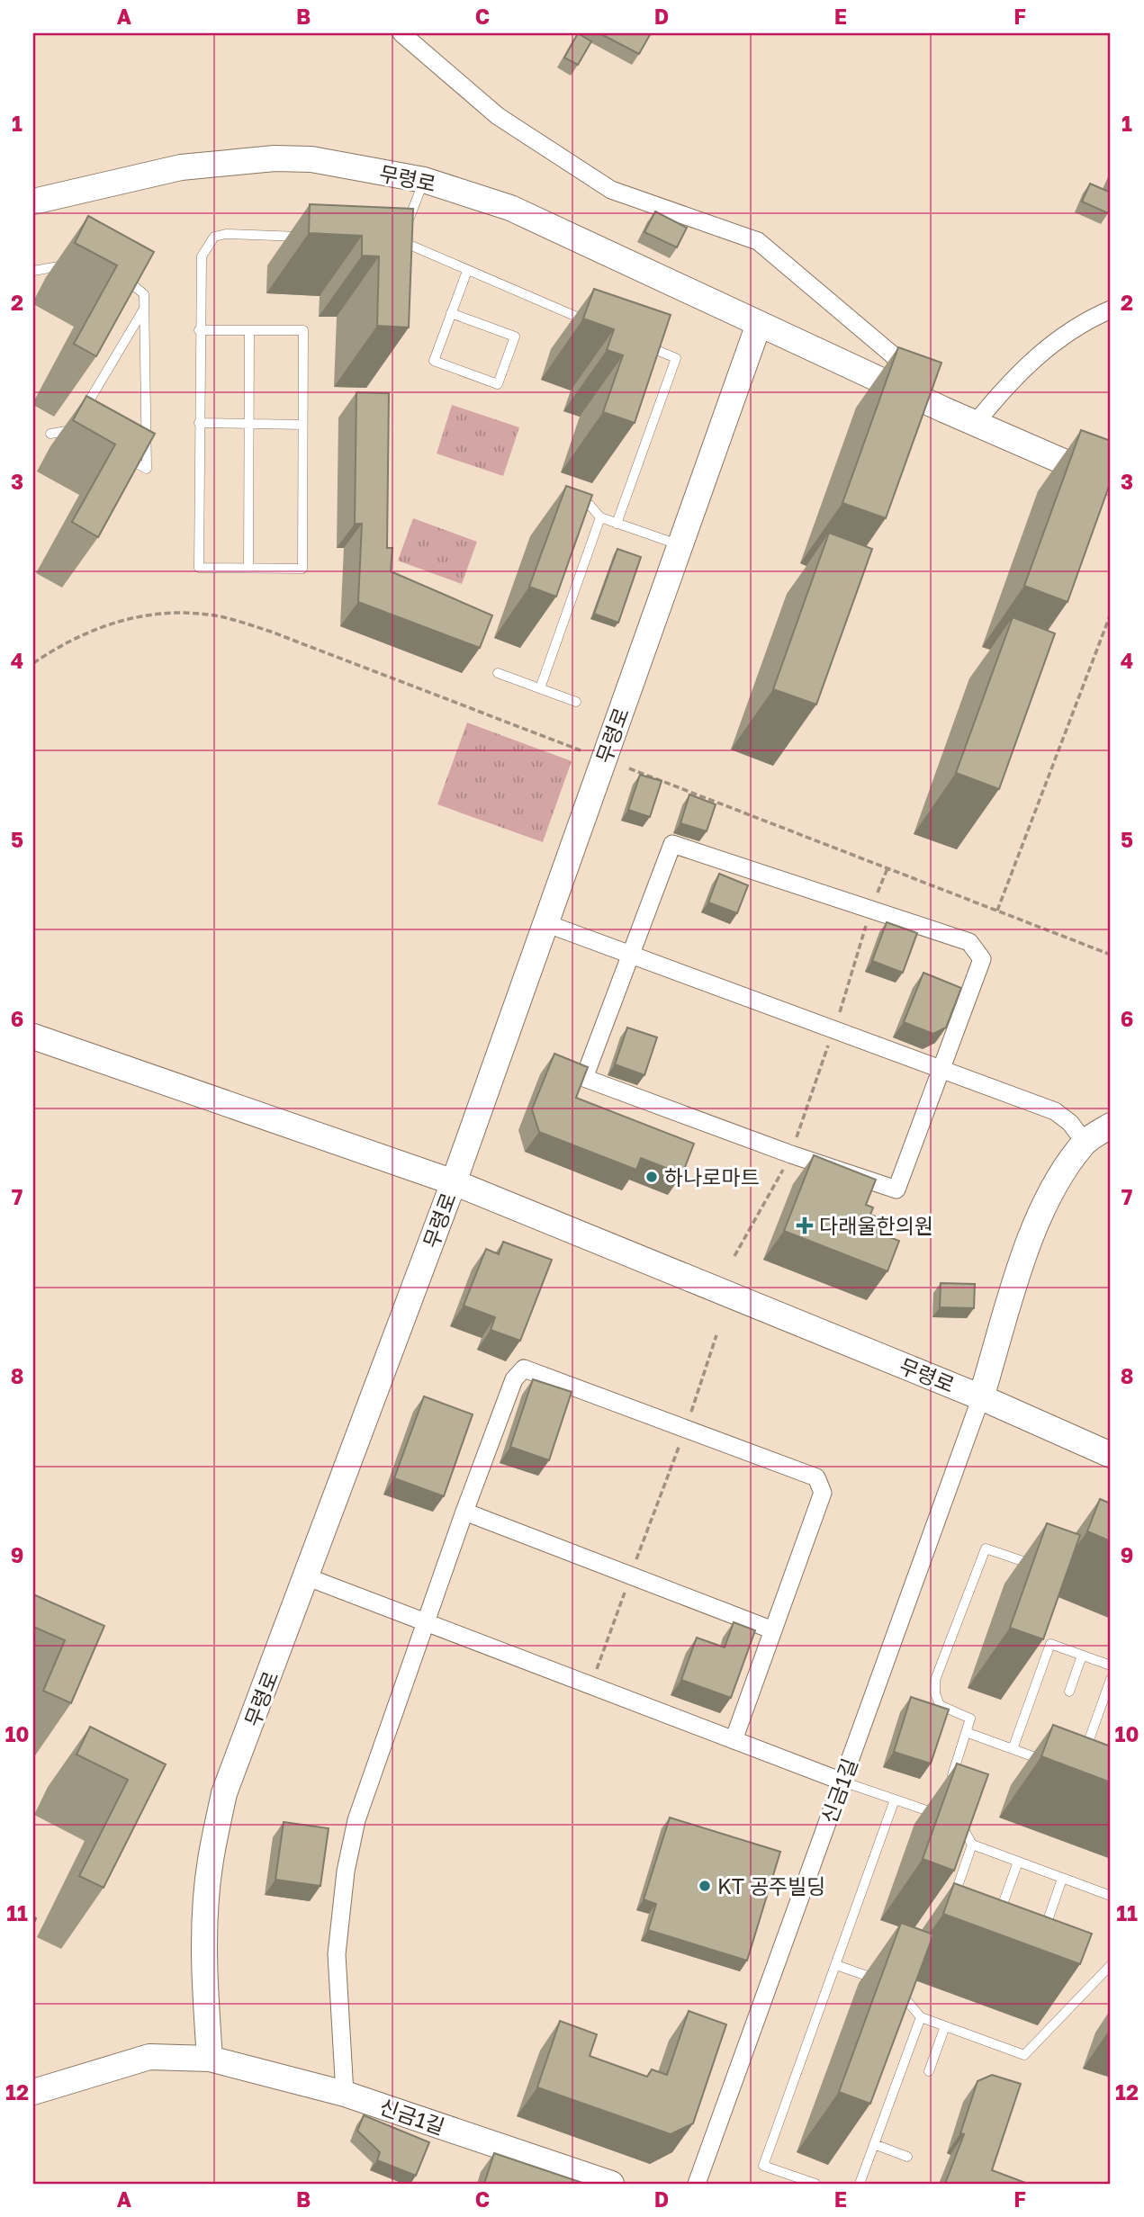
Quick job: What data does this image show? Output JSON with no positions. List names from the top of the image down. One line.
{"streets":{"street":["무령로","신금1길"]},"crossings":[["무령로","신금1길"]],"places":{"other":["하나로마트","KT 공주빌딩"],"health":["다래울한의원"]},"grid":{"columns":["A","B","C","D","E","F"],"rows":["1","2","3","4","5","6","7","8","9","10","11","12"]}}
